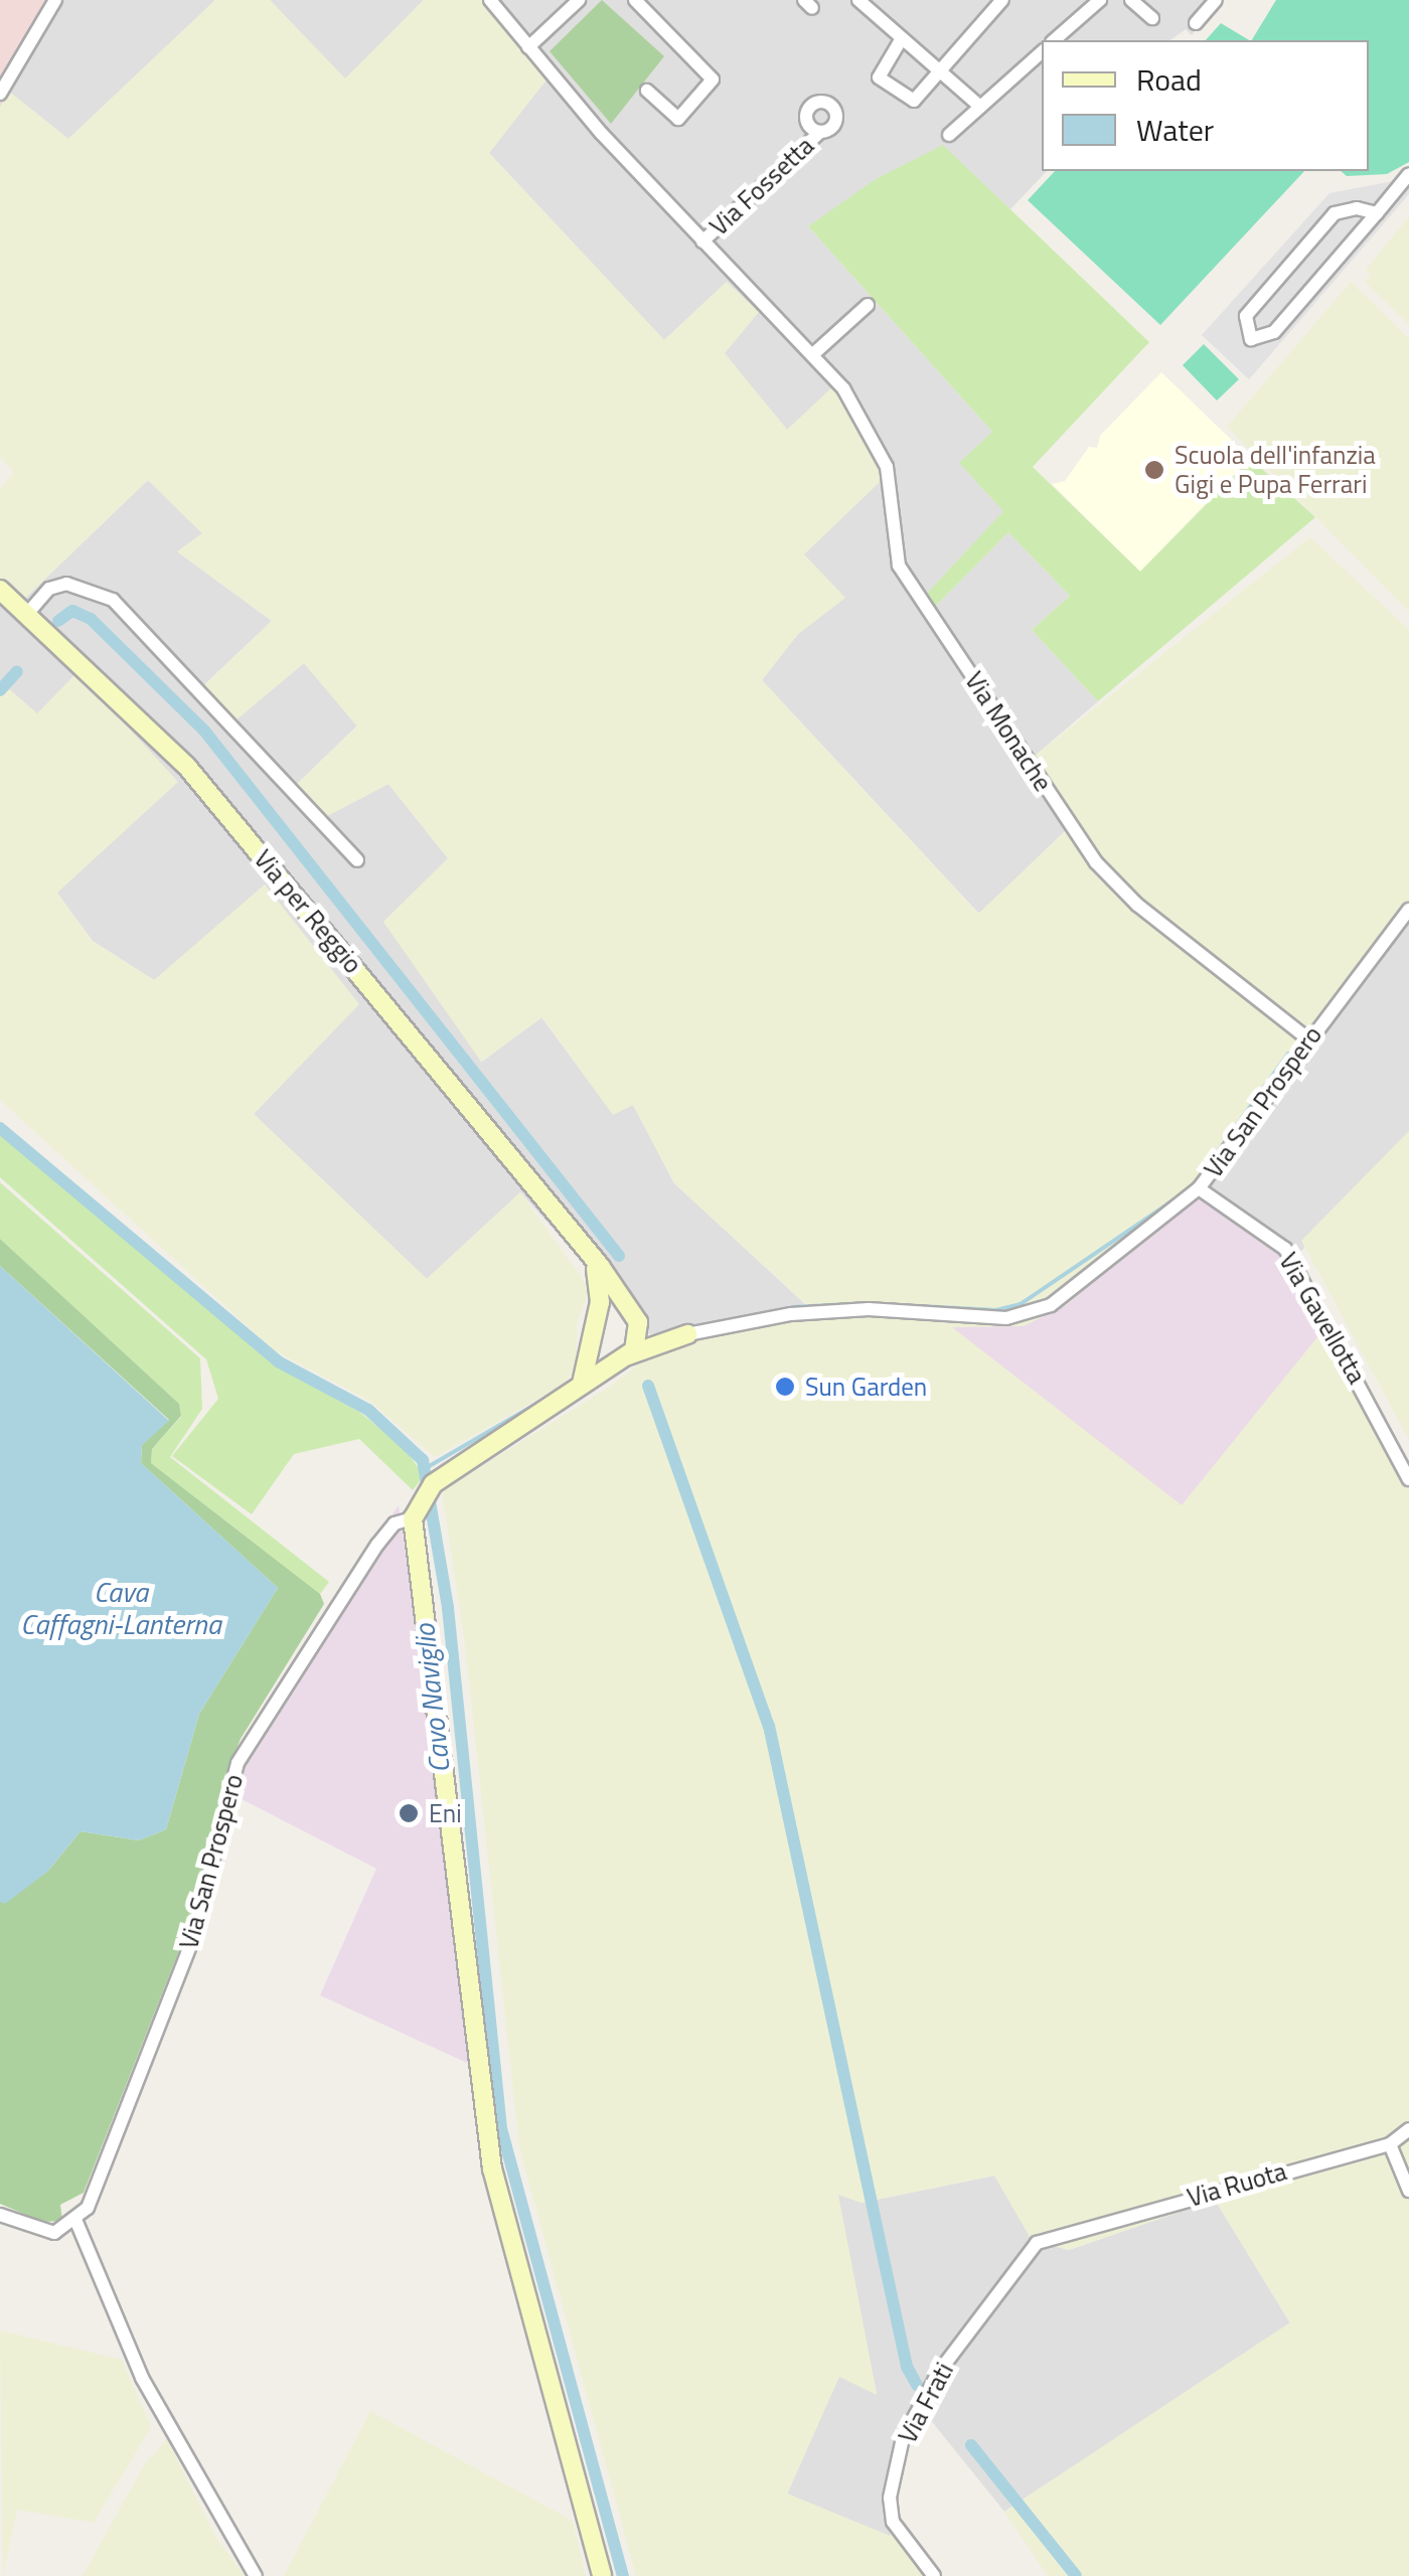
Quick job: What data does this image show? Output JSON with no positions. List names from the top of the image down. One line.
{"streets":{"main road":["Via per Reggio","Via San Prospero"],"street":["Via Fossetta","Via Monache","Via Gavellotta","Via Ruota","Via Frati"]},"crossings":[["Via Fossetta","Via Monache"],["Via Monache","Via San Prospero"],["Via per Reggio","Via San Prospero"],["Via San Prospero","Via Gavellotta"],["Via Ruota","Via Frati"]],"water":["Cava Caffagni-Lanterna","Cavo Naviglio"],"places":["Scuola dell'infanzia Gigi e Pupa Ferrari","Sun Garden","Eni"],"legend":["Road","Water"]}
